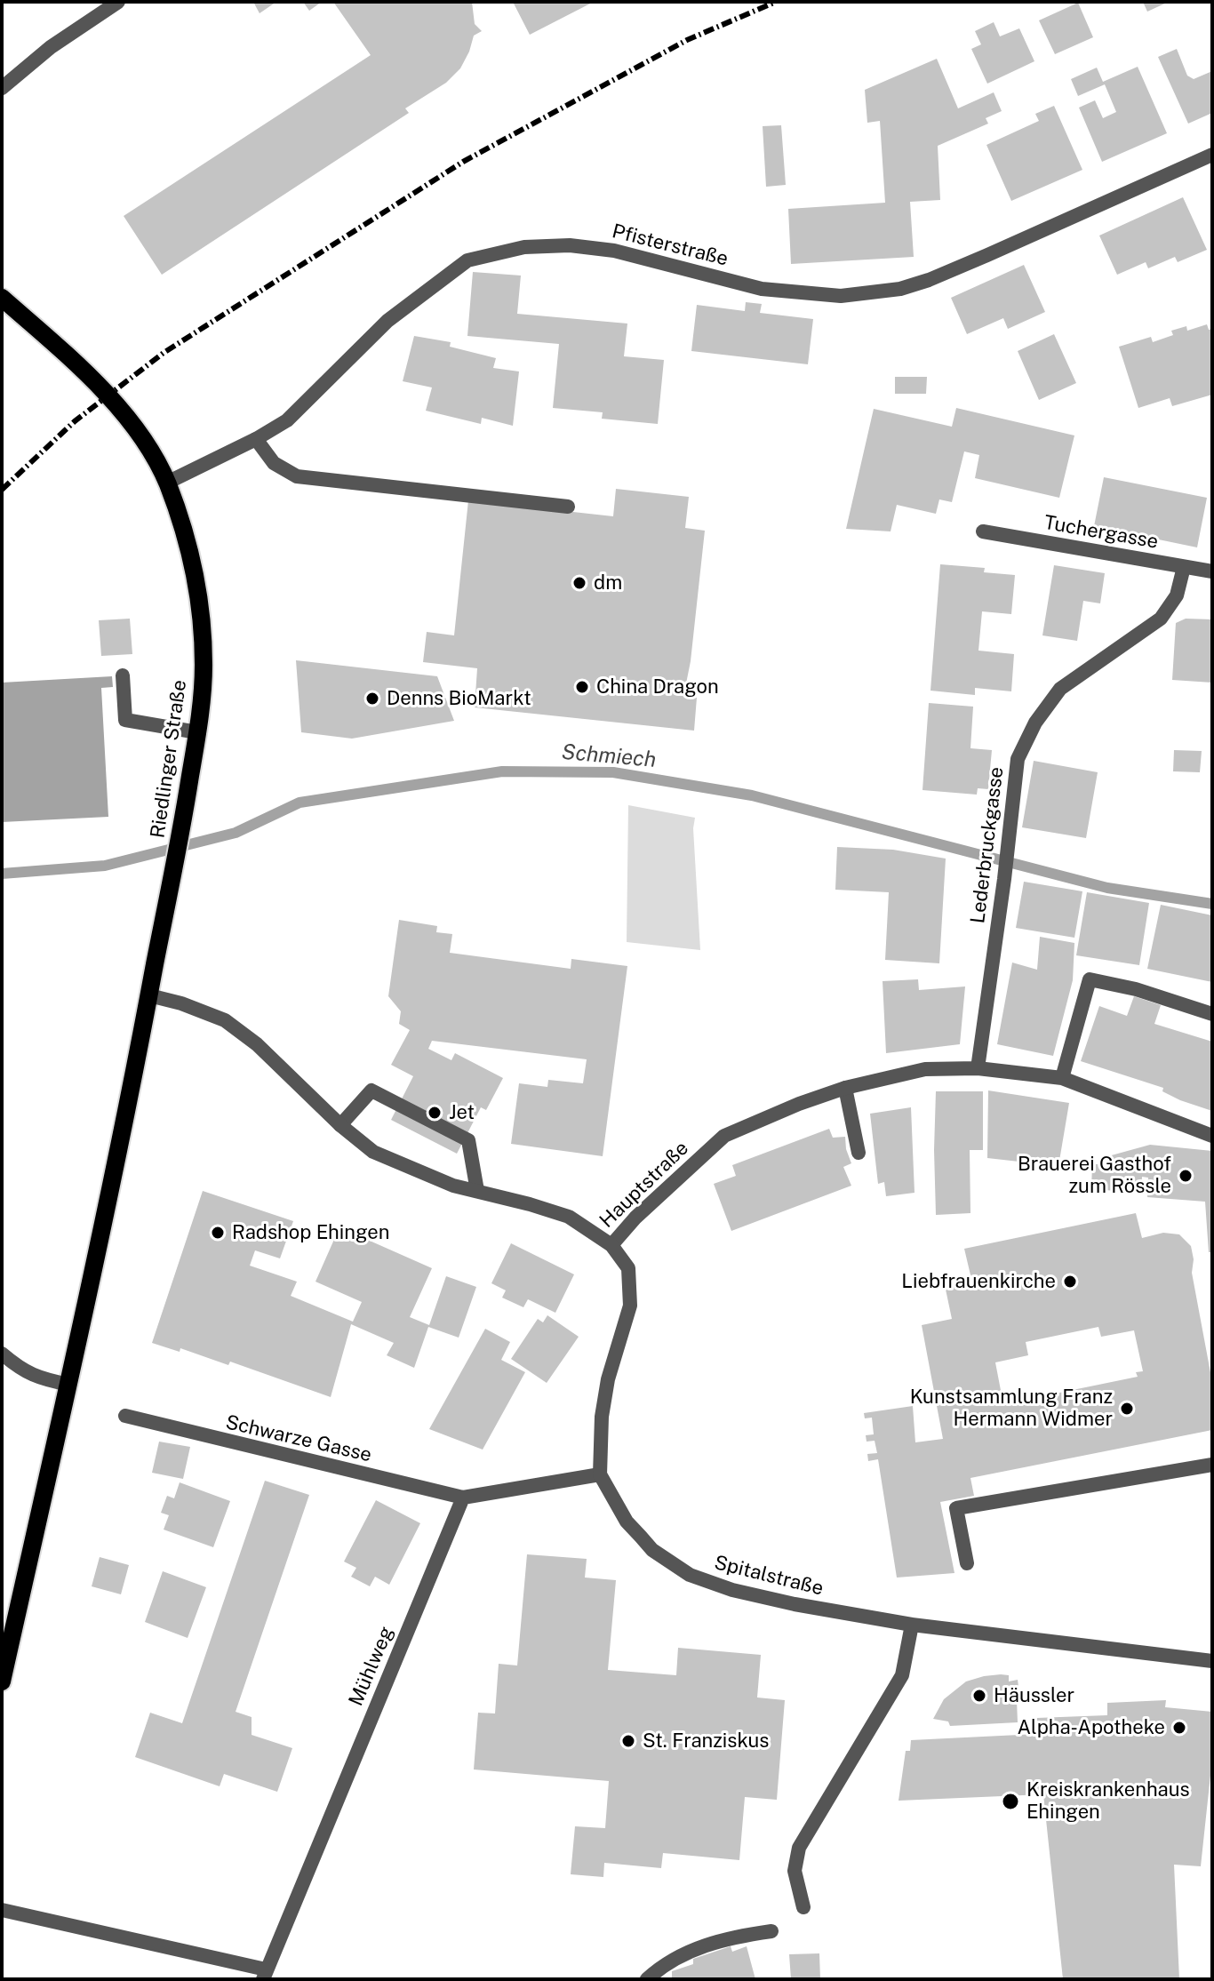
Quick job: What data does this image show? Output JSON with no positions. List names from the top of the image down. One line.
{"streets":{"main road":["Riedlinger Straße"],"street":["Pfisterstraße","Tuchergasse","Lederbruckgasse","Hauptstraße","Schwarze Gasse","Spitalstraße","Mühlweg"]},"crossings":[["Pfisterstraße","Riedlinger Straße"],["Tuchergasse","Lederbruckgasse"],["Riedlinger Straße","Hauptstraße"],["Lederbruckgasse","Hauptstraße"],["Schwarze Gasse","Mühlweg"]],"water":["Schmiech"],"places":["dm","China Dragon","Denns BioMarkt","Jet","Brauerei Gasthof zum Rössle","Radshop Ehingen","Liebfrauenkirche","Kunstsammlung Franz Hermann Widmer","Häussler","Alpha-Apotheke","St. Franziskus","Kreiskrankenhaus Ehingen"]}
